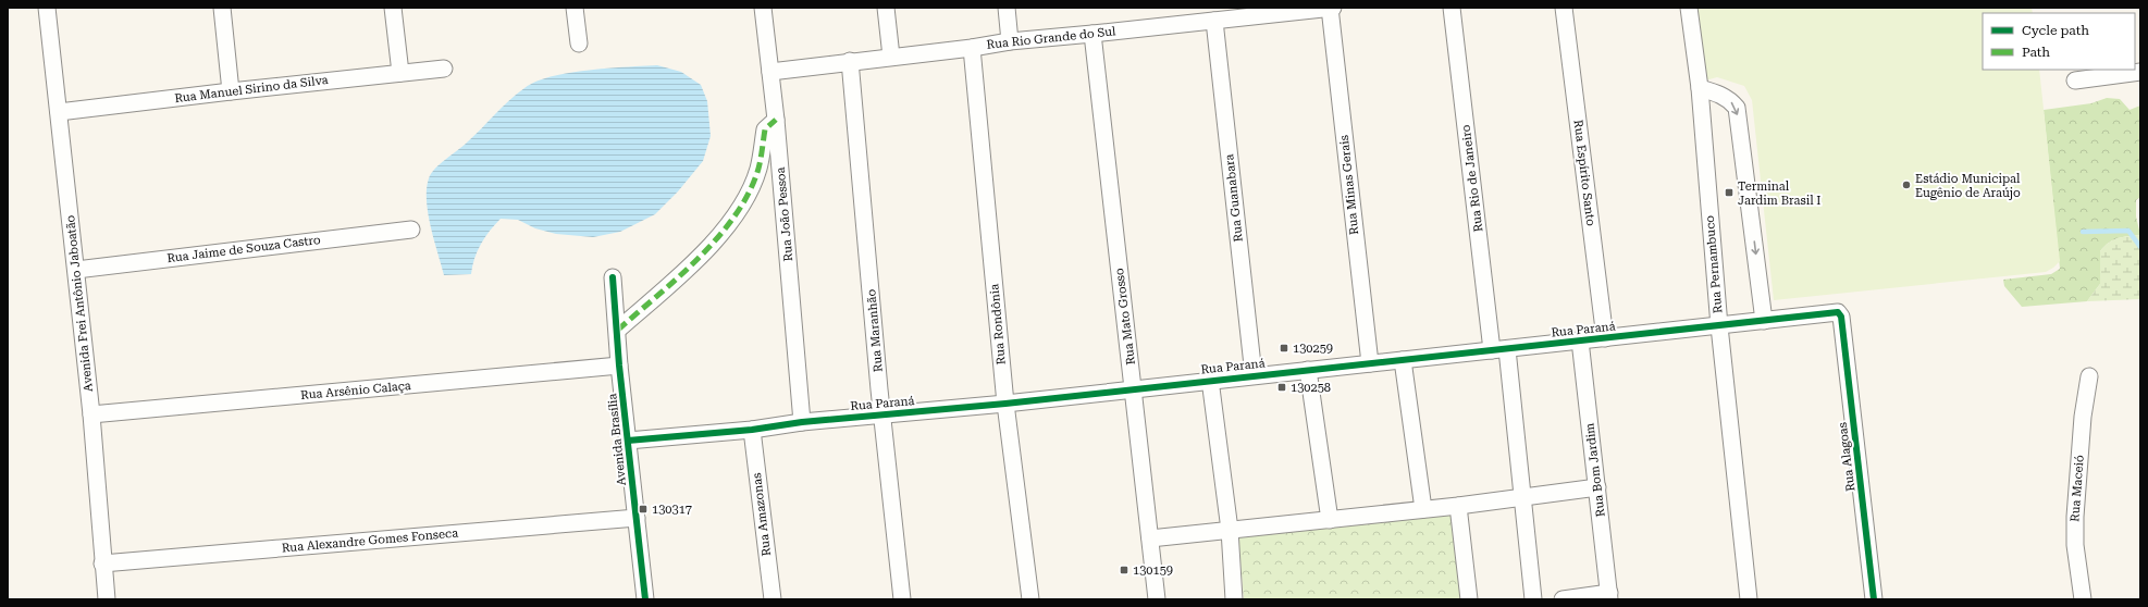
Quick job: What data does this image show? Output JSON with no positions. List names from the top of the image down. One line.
{"streets":{"street":["Rua Rio Grande do Sul","Rua Manuel Sirino da Silva","Rua Espírito Santo","Rua Rio de Janeiro","Rua Minas Gerais","Rua Guanabara","Rua João Pessoa","Rua Jaime de Souza Castro","Rua Pernambuco","Avenida Frei Antônio Jaboatão","Rua Mato Grosso","Rua Rondônia","Rua Paraná","Rua Maranhão","Rua Arsênio Calaça","Avenida Brasília","Rua Alagoas","Rua Bom Jardim","Rua Maceió","Rua Amazonas","Rua Alexandre Gomes Fonseca"]},"crossings":[["Rua Rio Grande do Sul","Rua Minas Gerais"],["Rua Rio Grande do Sul","Rua Guanabara"],["Rua Rio Grande do Sul","Rua João Pessoa"],["Rua Rio Grande do Sul","Rua Mato Grosso"],["Rua Rio Grande do Sul","Rua Rondônia"],["Rua Rio Grande do Sul","Rua Maranhão"],["Rua Manuel Sirino da Silva","Avenida Frei Antônio Jaboatão"],["Rua Espírito Santo","Rua Paraná"],["Rua Rio de Janeiro","Rua Paraná"],["Rua Minas Gerais","Rua Paraná"],["Rua Guanabara","Rua Paraná"],["Rua João Pessoa","Rua Paraná"],["Rua Jaime de Souza Castro","Avenida Frei Antônio Jaboatão"],["Rua Pernambuco","Rua Paraná"],["Avenida Frei Antônio Jaboatão","Rua Arsênio Calaça"],["Avenida Frei Antônio Jaboatão","Rua Alexandre Gomes Fonseca"],["Rua Mato Grosso","Rua Paraná"],["Rua Rondônia","Rua Paraná"],["Rua Paraná","Rua Maranhão"],["Rua Paraná","Avenida Brasília"],["Rua Paraná","Rua Alagoas"],["Rua Paraná","Rua Bom Jardim"],["Rua Paraná","Rua Amazonas"],["Rua Arsênio Calaça","Avenida Brasília"],["Avenida Brasília","Rua Alexandre Gomes Fonseca"]],"places":{"other":["Estádio Municipal Eugênio de Araújo"],"transit":["Terminal Jardim Brasil I","130259","130258","130317","130159"]},"legend":["Cycle path","Path"]}
